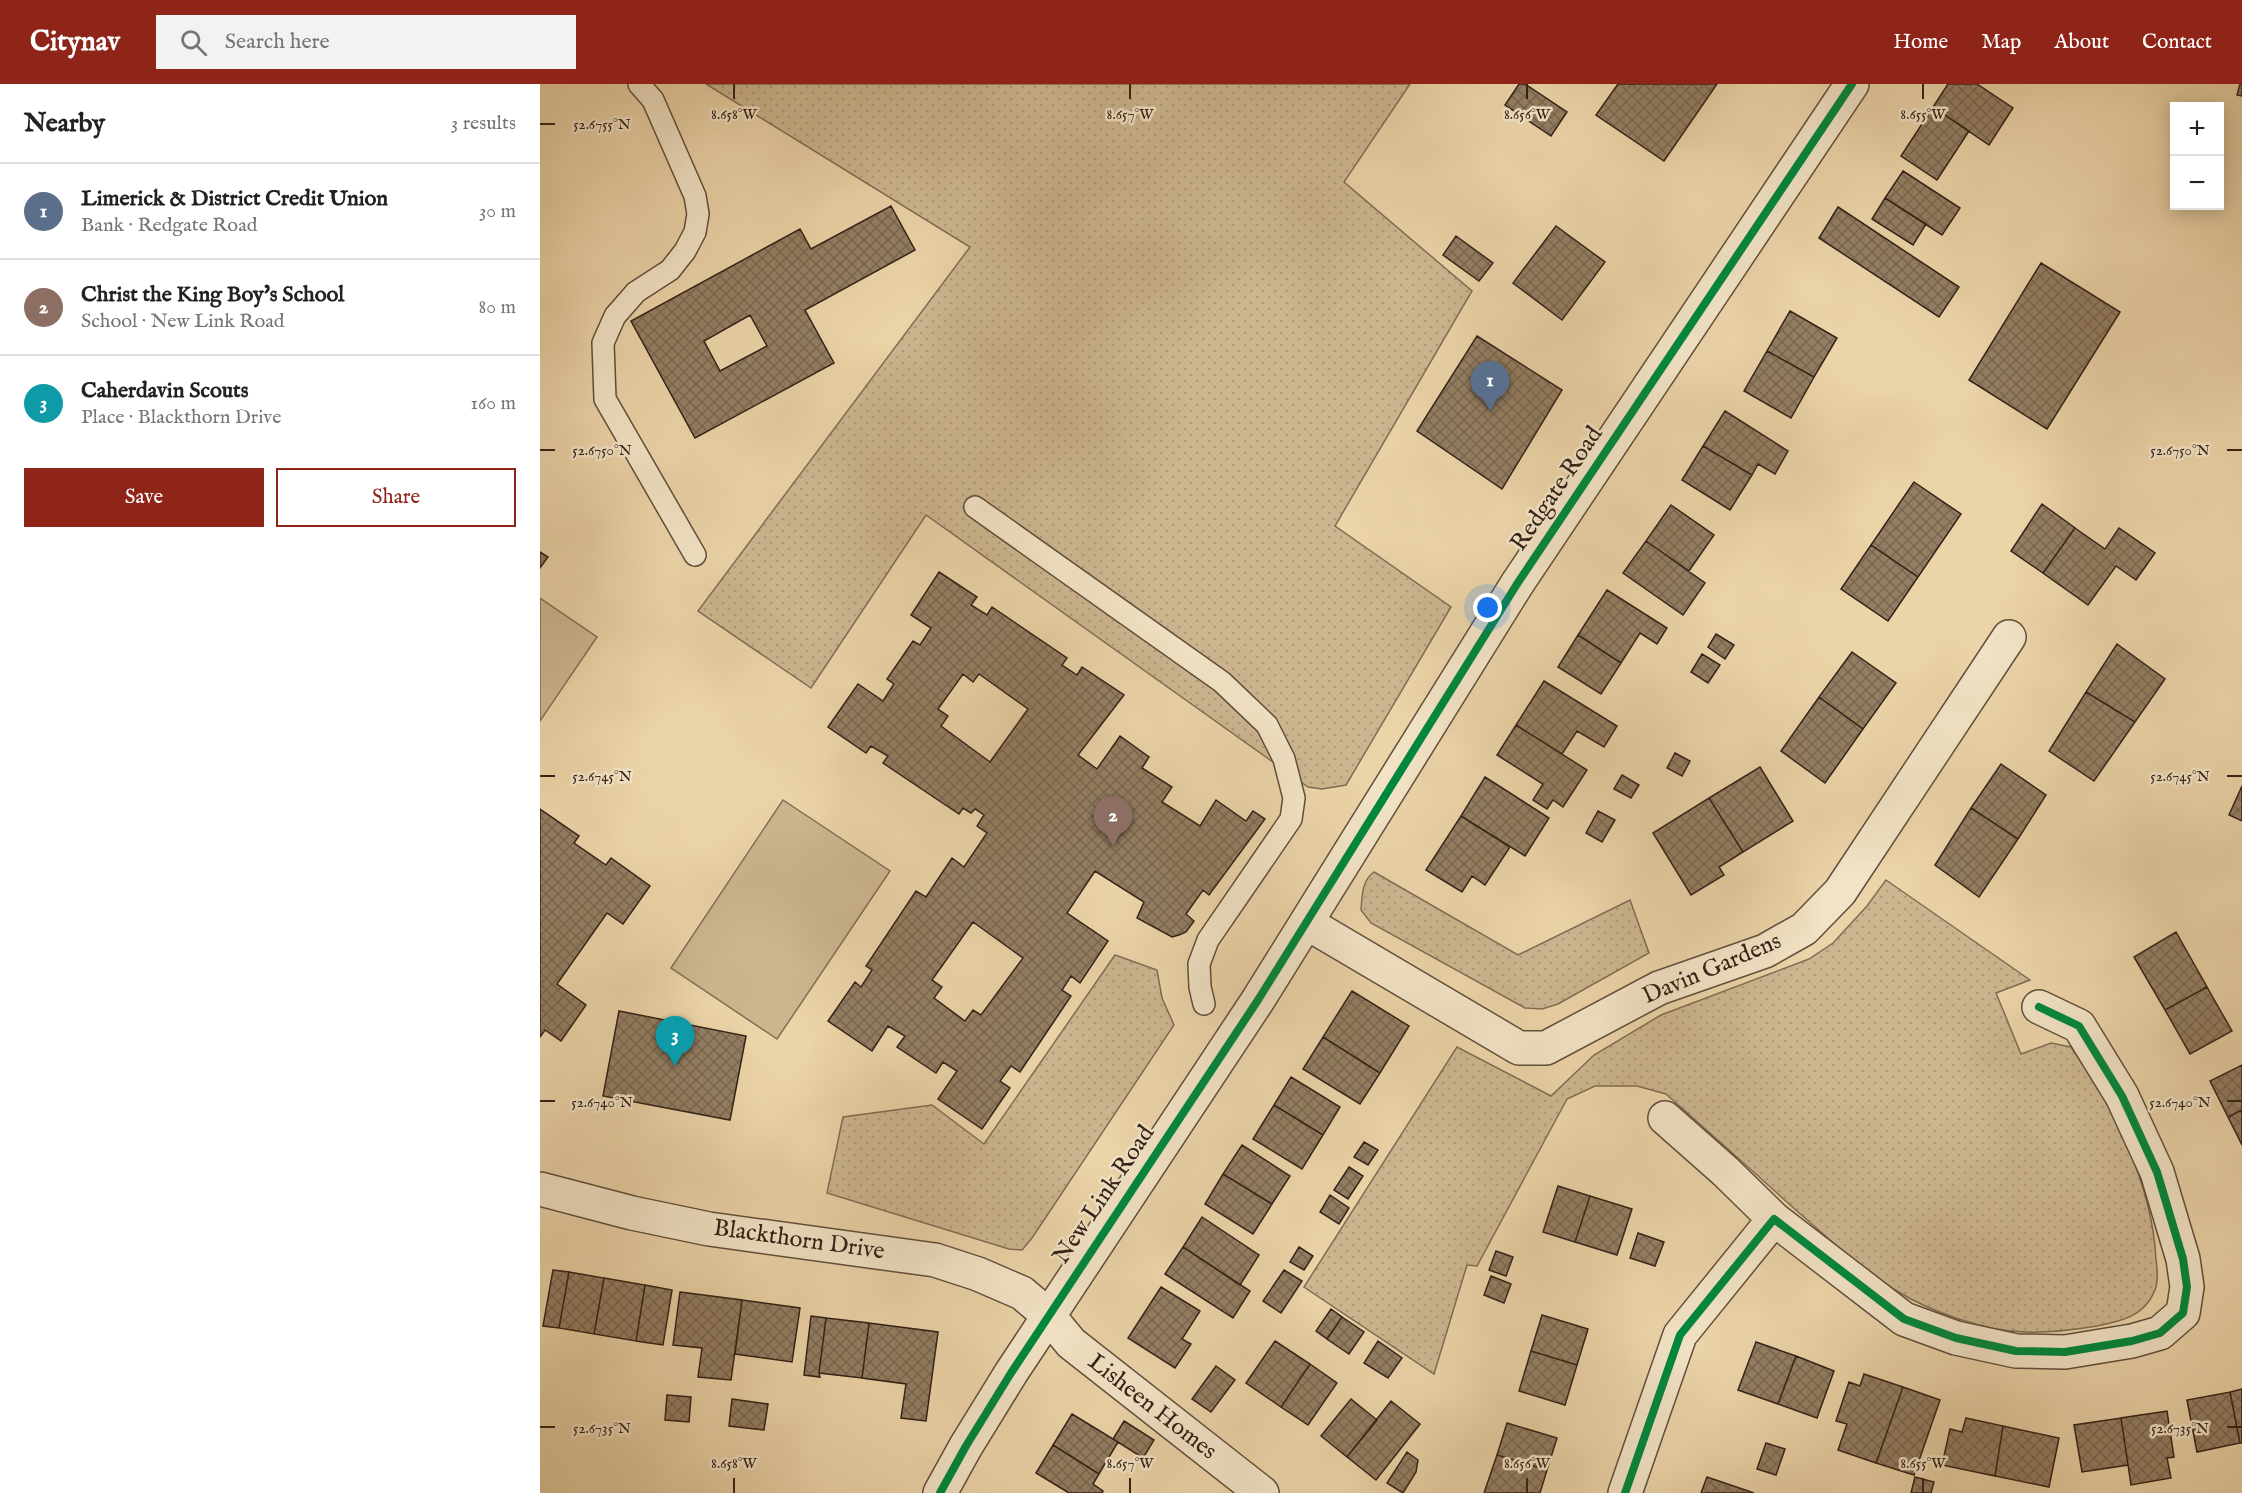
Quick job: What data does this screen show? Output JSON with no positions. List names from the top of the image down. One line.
{"streets":{"street":["Redgate Road","Davin Gardens","New Link Road","Blackthorn Drive","Lisheen Homes"]},"crossings":[["Redgate Road","Davin Gardens"],["Redgate Road","New Link Road"],["Davin Gardens","New Link Road"],["New Link Road","Blackthorn Drive"],["New Link Road","Lisheen Homes"],["Blackthorn Drive","Lisheen Homes"]],"page":{"header":"Citynav","search":"Search here","nav":["Home","Map","About","Contact"],"heading":["Nearby","3 results"],"map_buttons":["+","−"],"list":[{"mark":"1","name":"Limerick & District Credit Union","note":"Bank · Redgate Road","value":"30 m"},{"mark":"2","name":"Christ the King Boy's School","note":"School · New Link Road","value":"80 m"},{"mark":"3","name":"Caherdavin Scouts","note":"Place · Blackthorn Drive","value":"160 m"}],"pins":["1","2","3"],"buttons":["Save","Share"]},"coordinates":["8.658°W","8.657°W","8.656°W","8.655°W","52.6755°N","52.6750°N","52.6745°N","52.6740°N","52.6735°N"]}
